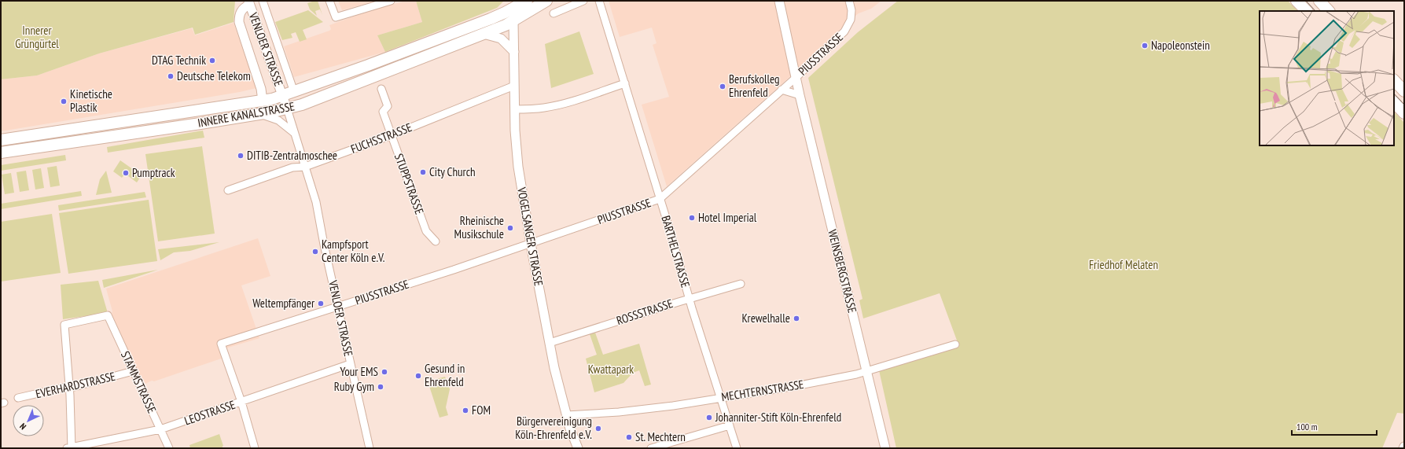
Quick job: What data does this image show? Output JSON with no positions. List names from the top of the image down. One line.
{"streets":{"main road":["INNERE KANALSTRASSE"],"street":["VENLOER STRASSE","PIUSSTRASSE","FUCHSSTRASSE","STUPPSTRASSE","VOGELSANGER STRASSE","BARTHELSTRASSE","WEINSBERGSTRASSE","ROSSSTRASSE","STAMMSTRASSE","EVERHARDSTRASSE","MECHTERNSTRASSE","LEOSTRASSE"]},"crossings":[["VENLOER STRASSE","PIUSSTRASSE"],["VENLOER STRASSE","INNERE KANALSTRASSE"],["VENLOER STRASSE","FUCHSSTRASSE"],["VENLOER STRASSE","LEOSTRASSE"],["PIUSSTRASSE","VOGELSANGER STRASSE"],["PIUSSTRASSE","BARTHELSTRASSE"],["PIUSSTRASSE","WEINSBERGSTRASSE"],["PIUSSTRASSE","LEOSTRASSE"],["INNERE KANALSTRASSE","VOGELSANGER STRASSE"],["FUCHSSTRASSE","STUPPSTRASSE"],["FUCHSSTRASSE","VOGELSANGER STRASSE"],["VOGELSANGER STRASSE","ROSSSTRASSE"],["VOGELSANGER STRASSE","MECHTERNSTRASSE"],["BARTHELSTRASSE","ROSSSTRASSE"],["BARTHELSTRASSE","MECHTERNSTRASSE"],["WEINSBERGSTRASSE","MECHTERNSTRASSE"],["STAMMSTRASSE","EVERHARDSTRASSE"],["STAMMSTRASSE","LEOSTRASSE"]],"parks":["Innerer Grüngürtel","Friedhof Melaten","Kwattapark"],"places":["Napoleonstein","DTAG Technik","Deutsche Telekom","Berufskolleg Ehrenfeld","Kinetische Plastik","DITIB-Zentralmoschee","City Church","Pumptrack","Hotel Imperial","Rheinische Musikschule","Kampfsport Center Köln e.V.","Weltempfänger","Krewelhalle","Your EMS","Gesund in Ehrenfeld","Ruby Gym","FOM","Johanniter-Stift Köln-Ehrenfeld","Bürgervereinigung Köln-Ehrenfeld e.V.","St. Mechtern"],"scale_bar":"100 m","north":"bottom left"}
